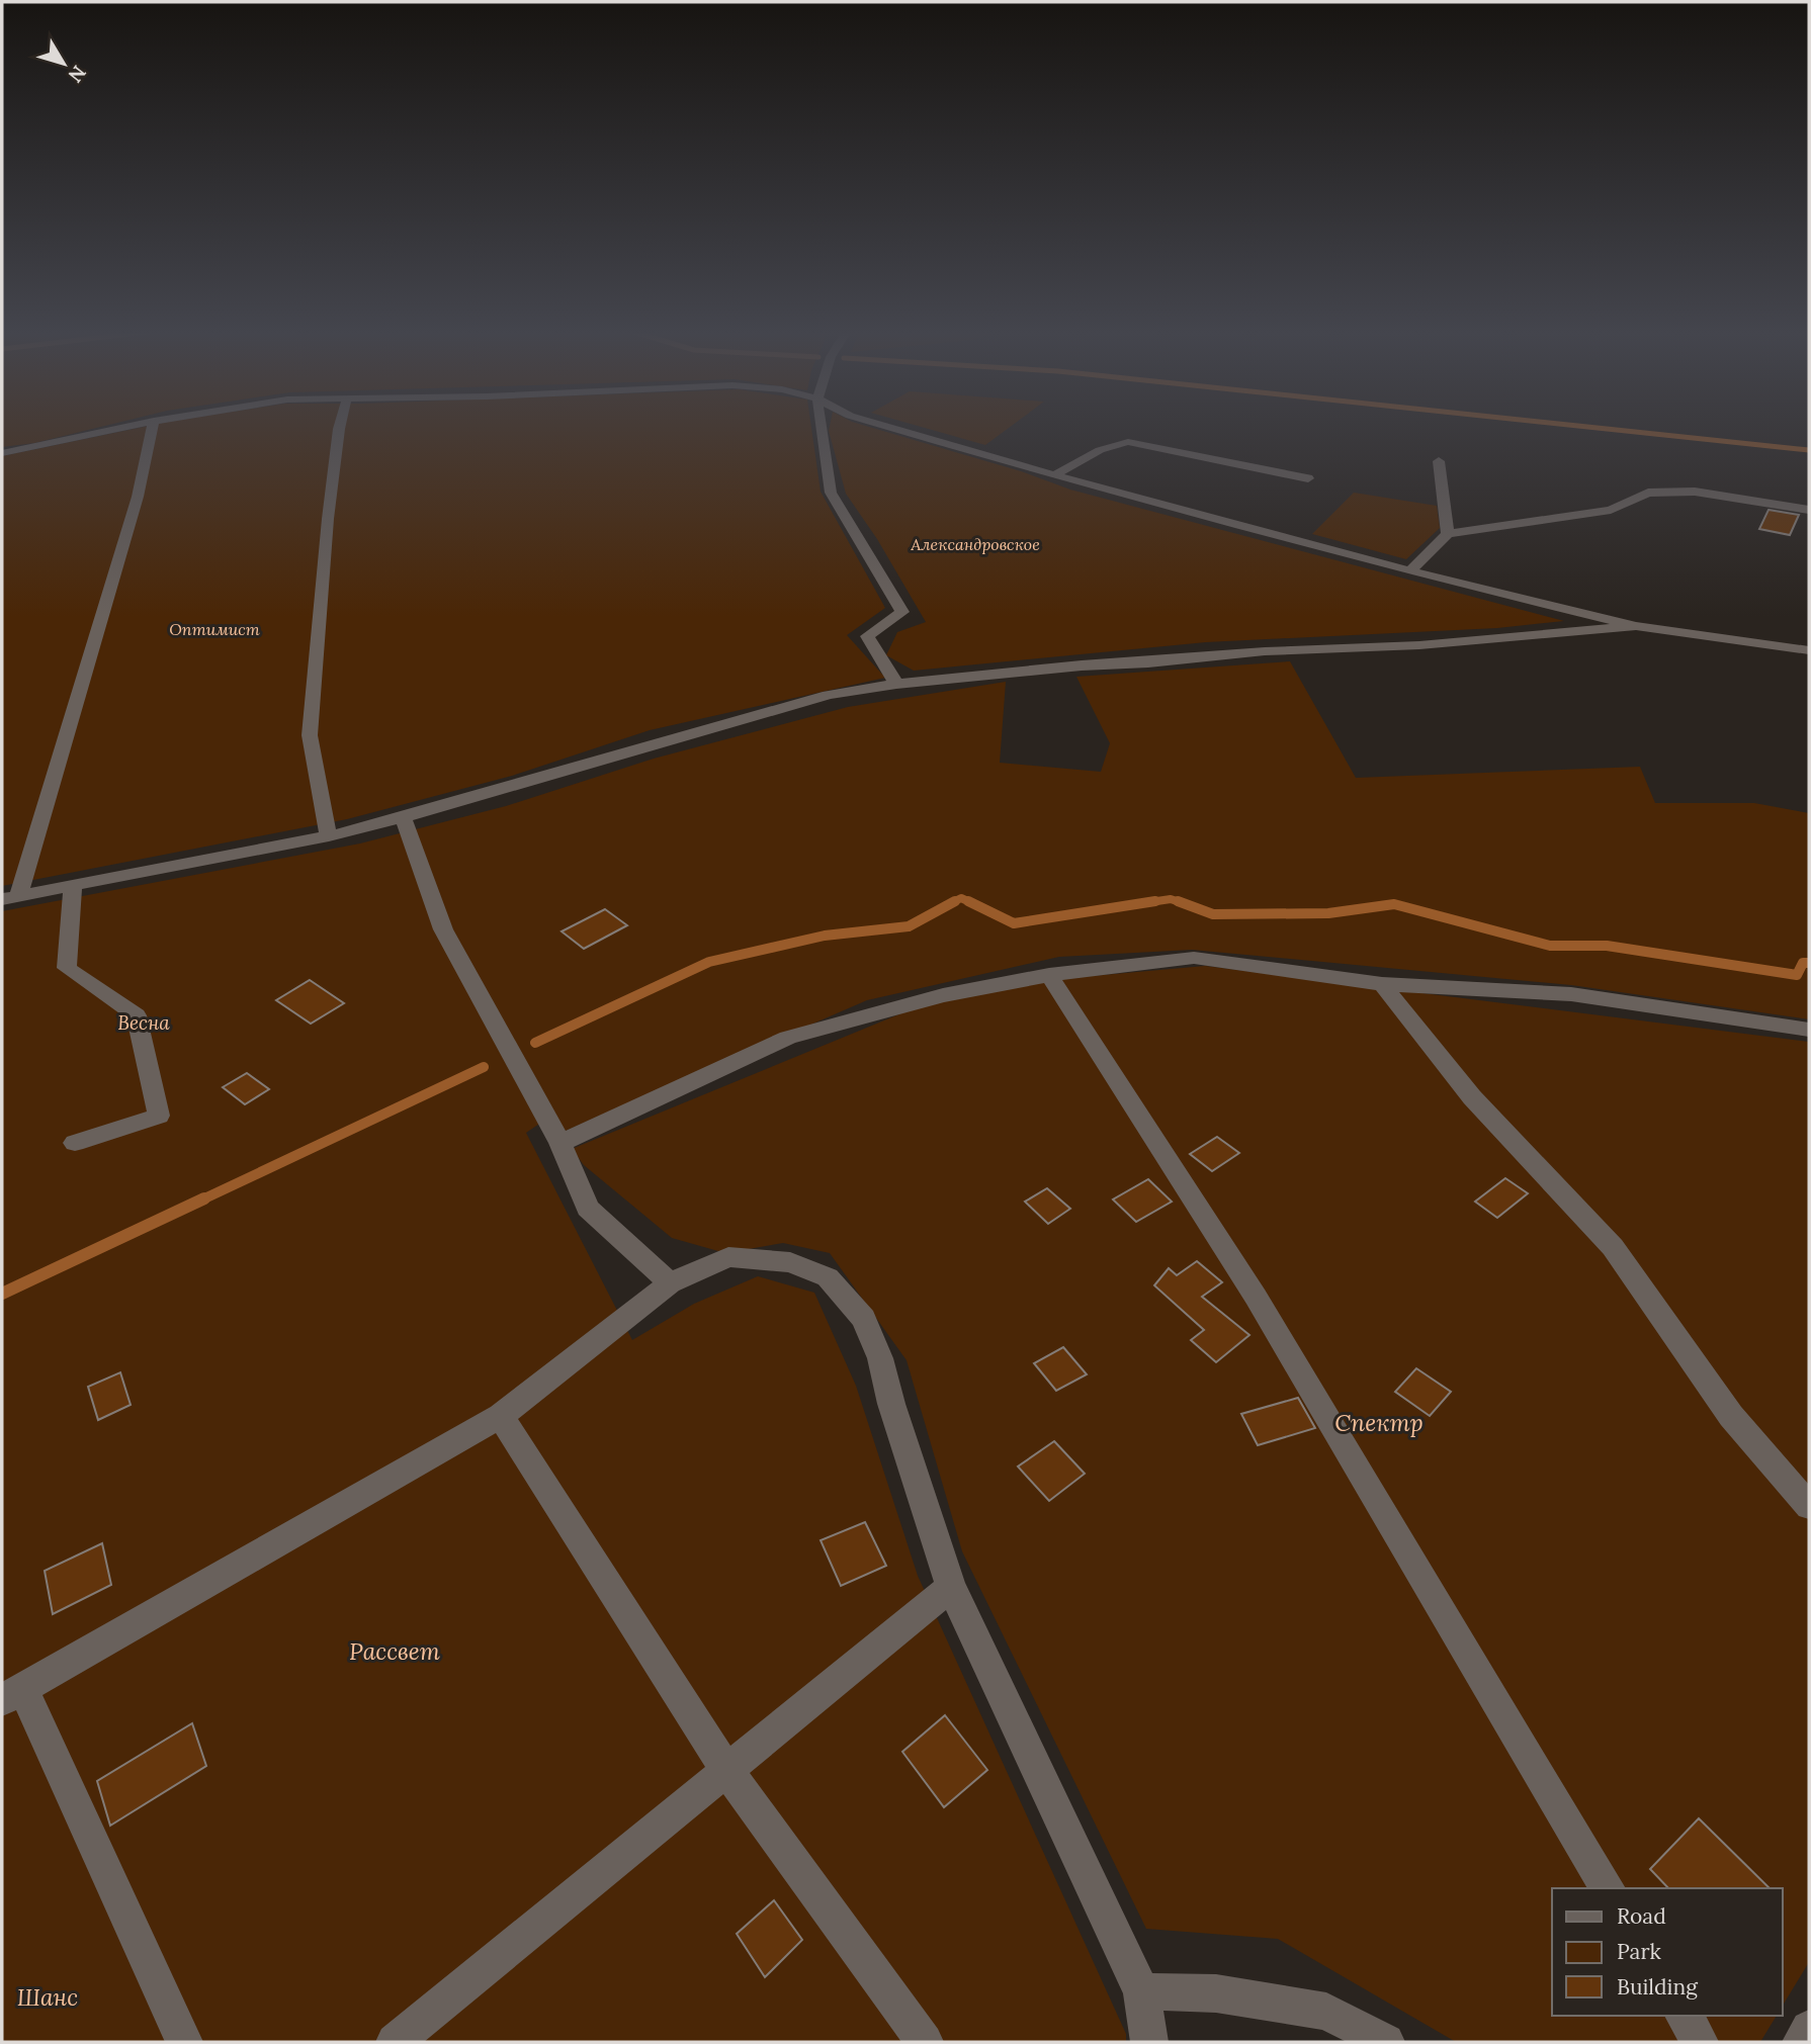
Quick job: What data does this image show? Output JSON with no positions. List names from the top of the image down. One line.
{"parks":["Александровское","Оптимист","Весна","Спектр","Рассвет","Шанс"],"legend":["Road","Park","Building"],"north":"bottom right"}
